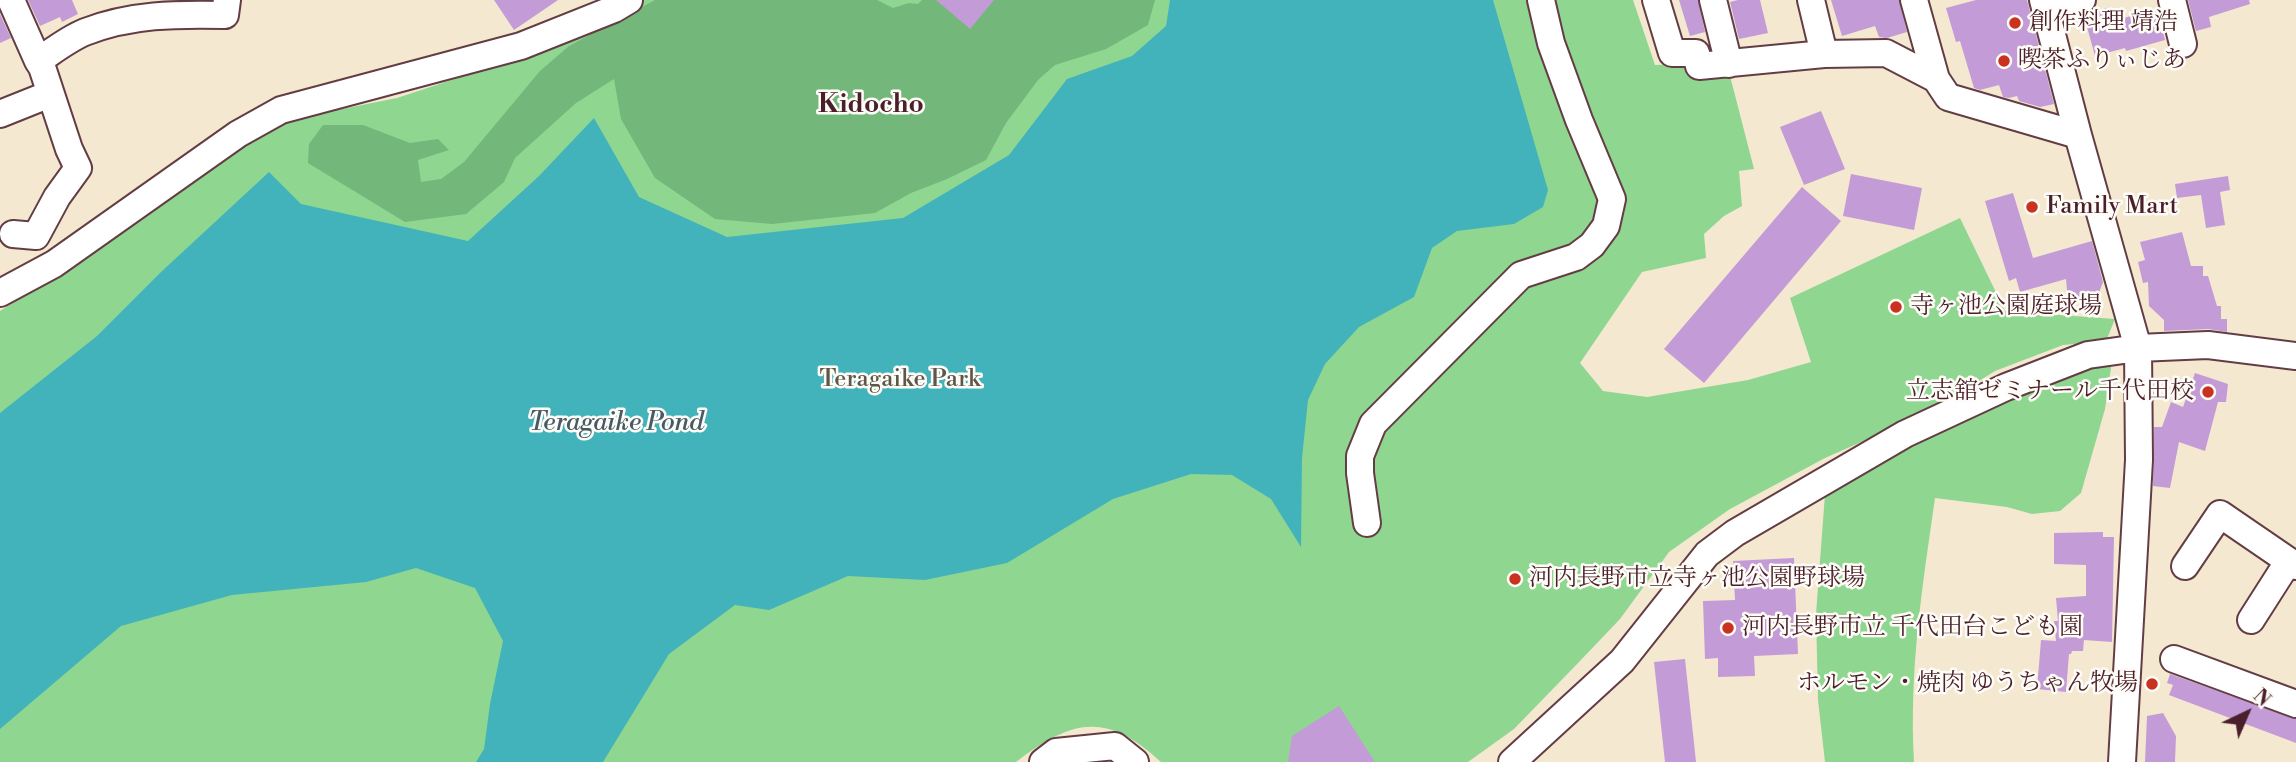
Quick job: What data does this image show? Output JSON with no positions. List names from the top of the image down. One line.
{"districts":["Kidocho"],"water":["Teragaike Pond"],"parks":["Teragaike Park"],"places":["創作料理 靖浩","喫茶ふりぃじあ","Family Mart","寺ヶ池公園庭球場","立志舘ゼミナール千代田校","河内長野市立寺ヶ池公園野球場","河内長野市立 千代田台こども園","ホルモン・焼肉 ゆうちゃん牧場"],"north":"top right"}
